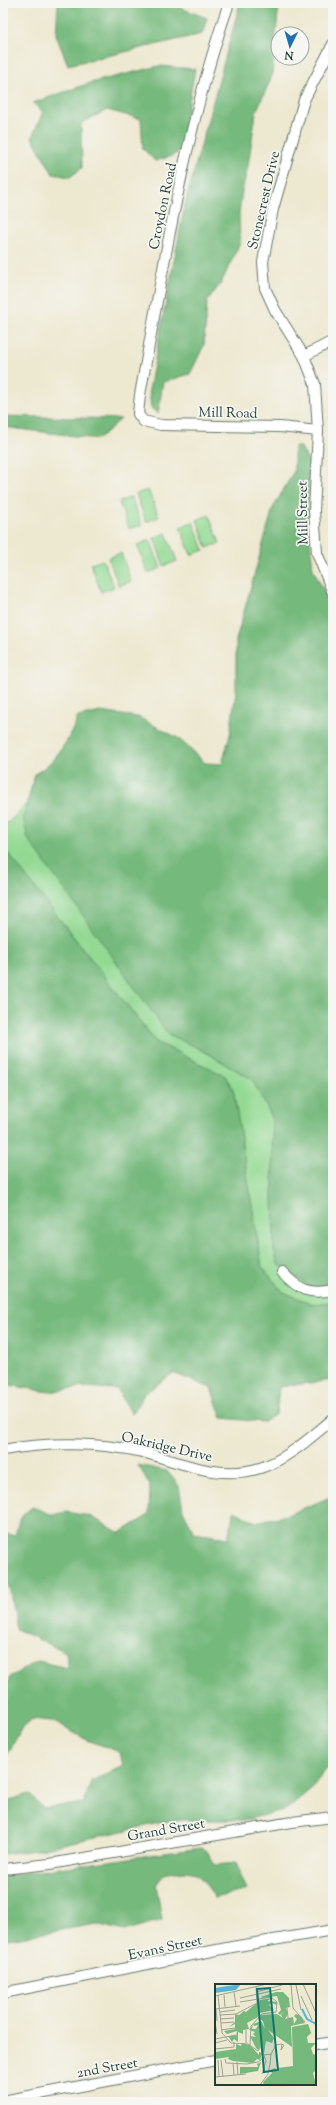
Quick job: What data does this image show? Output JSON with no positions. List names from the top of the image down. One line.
{"streets":{"street":["Stonecrest Drive","Croydon Road","Mill Road","Mill Street","Oakridge Drive","Grand Street","Evans Street","2nd Street"]},"crossings":[["Stonecrest Drive","Mill Road"],["Stonecrest Drive","Mill Street"],["Croydon Road","Mill Road"],["Mill Road","Mill Street"]],"north":"bottom"}
